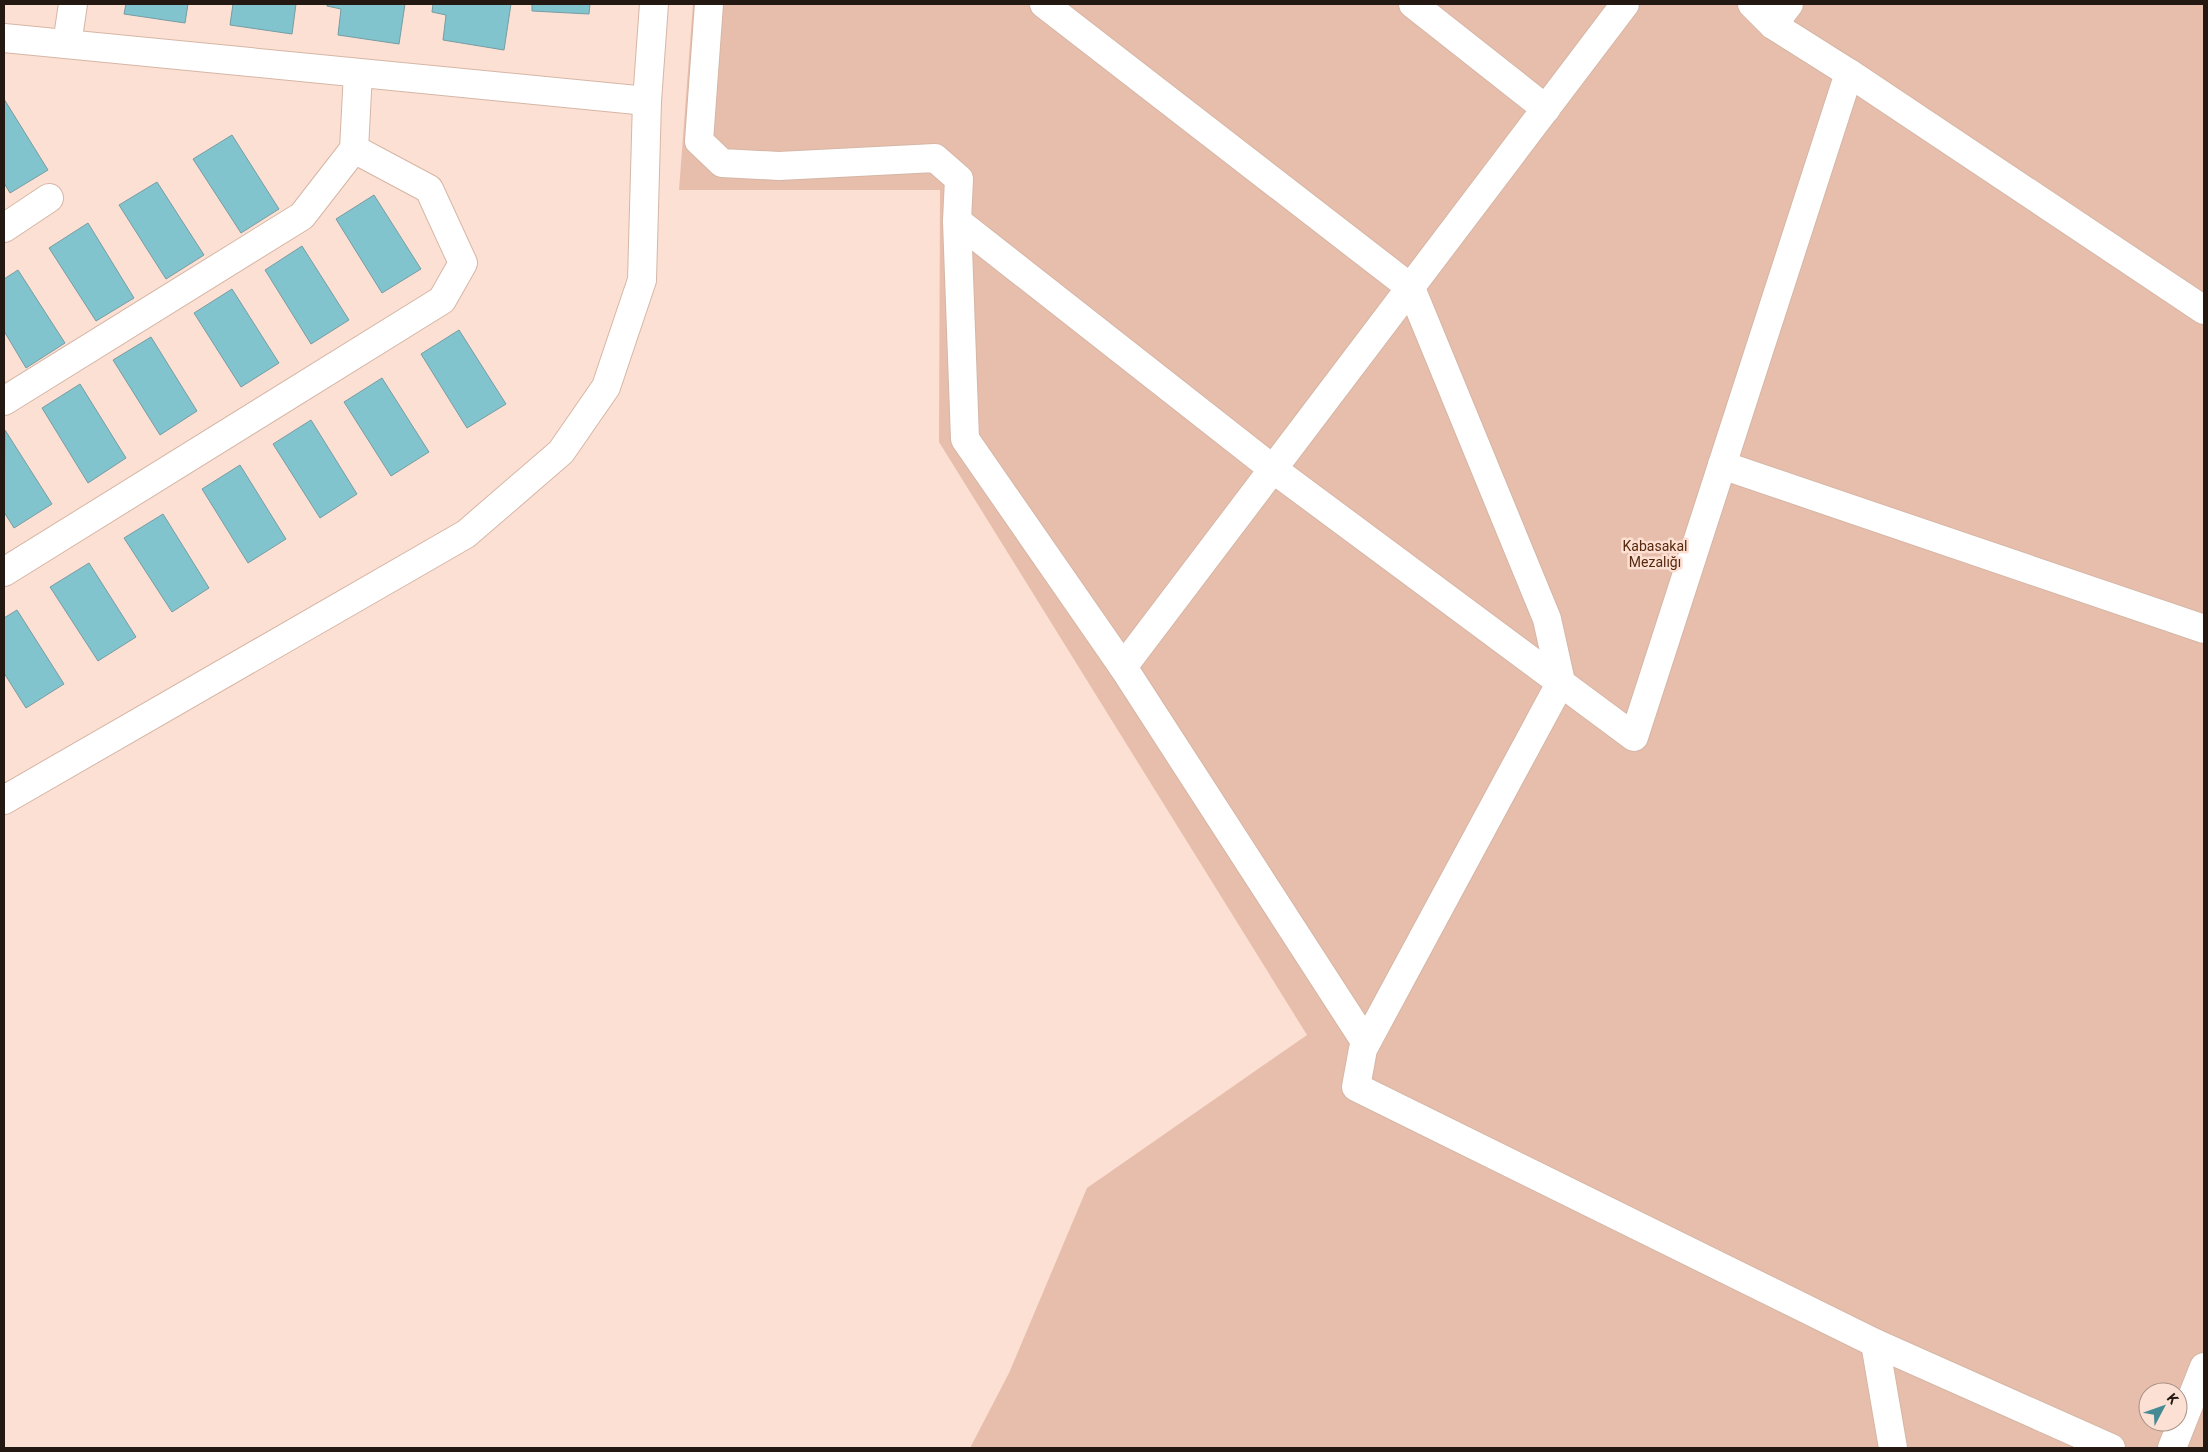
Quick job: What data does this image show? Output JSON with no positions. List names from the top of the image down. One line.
{"parks":["Kabasakal Mezalığı"],"north":"top right"}
